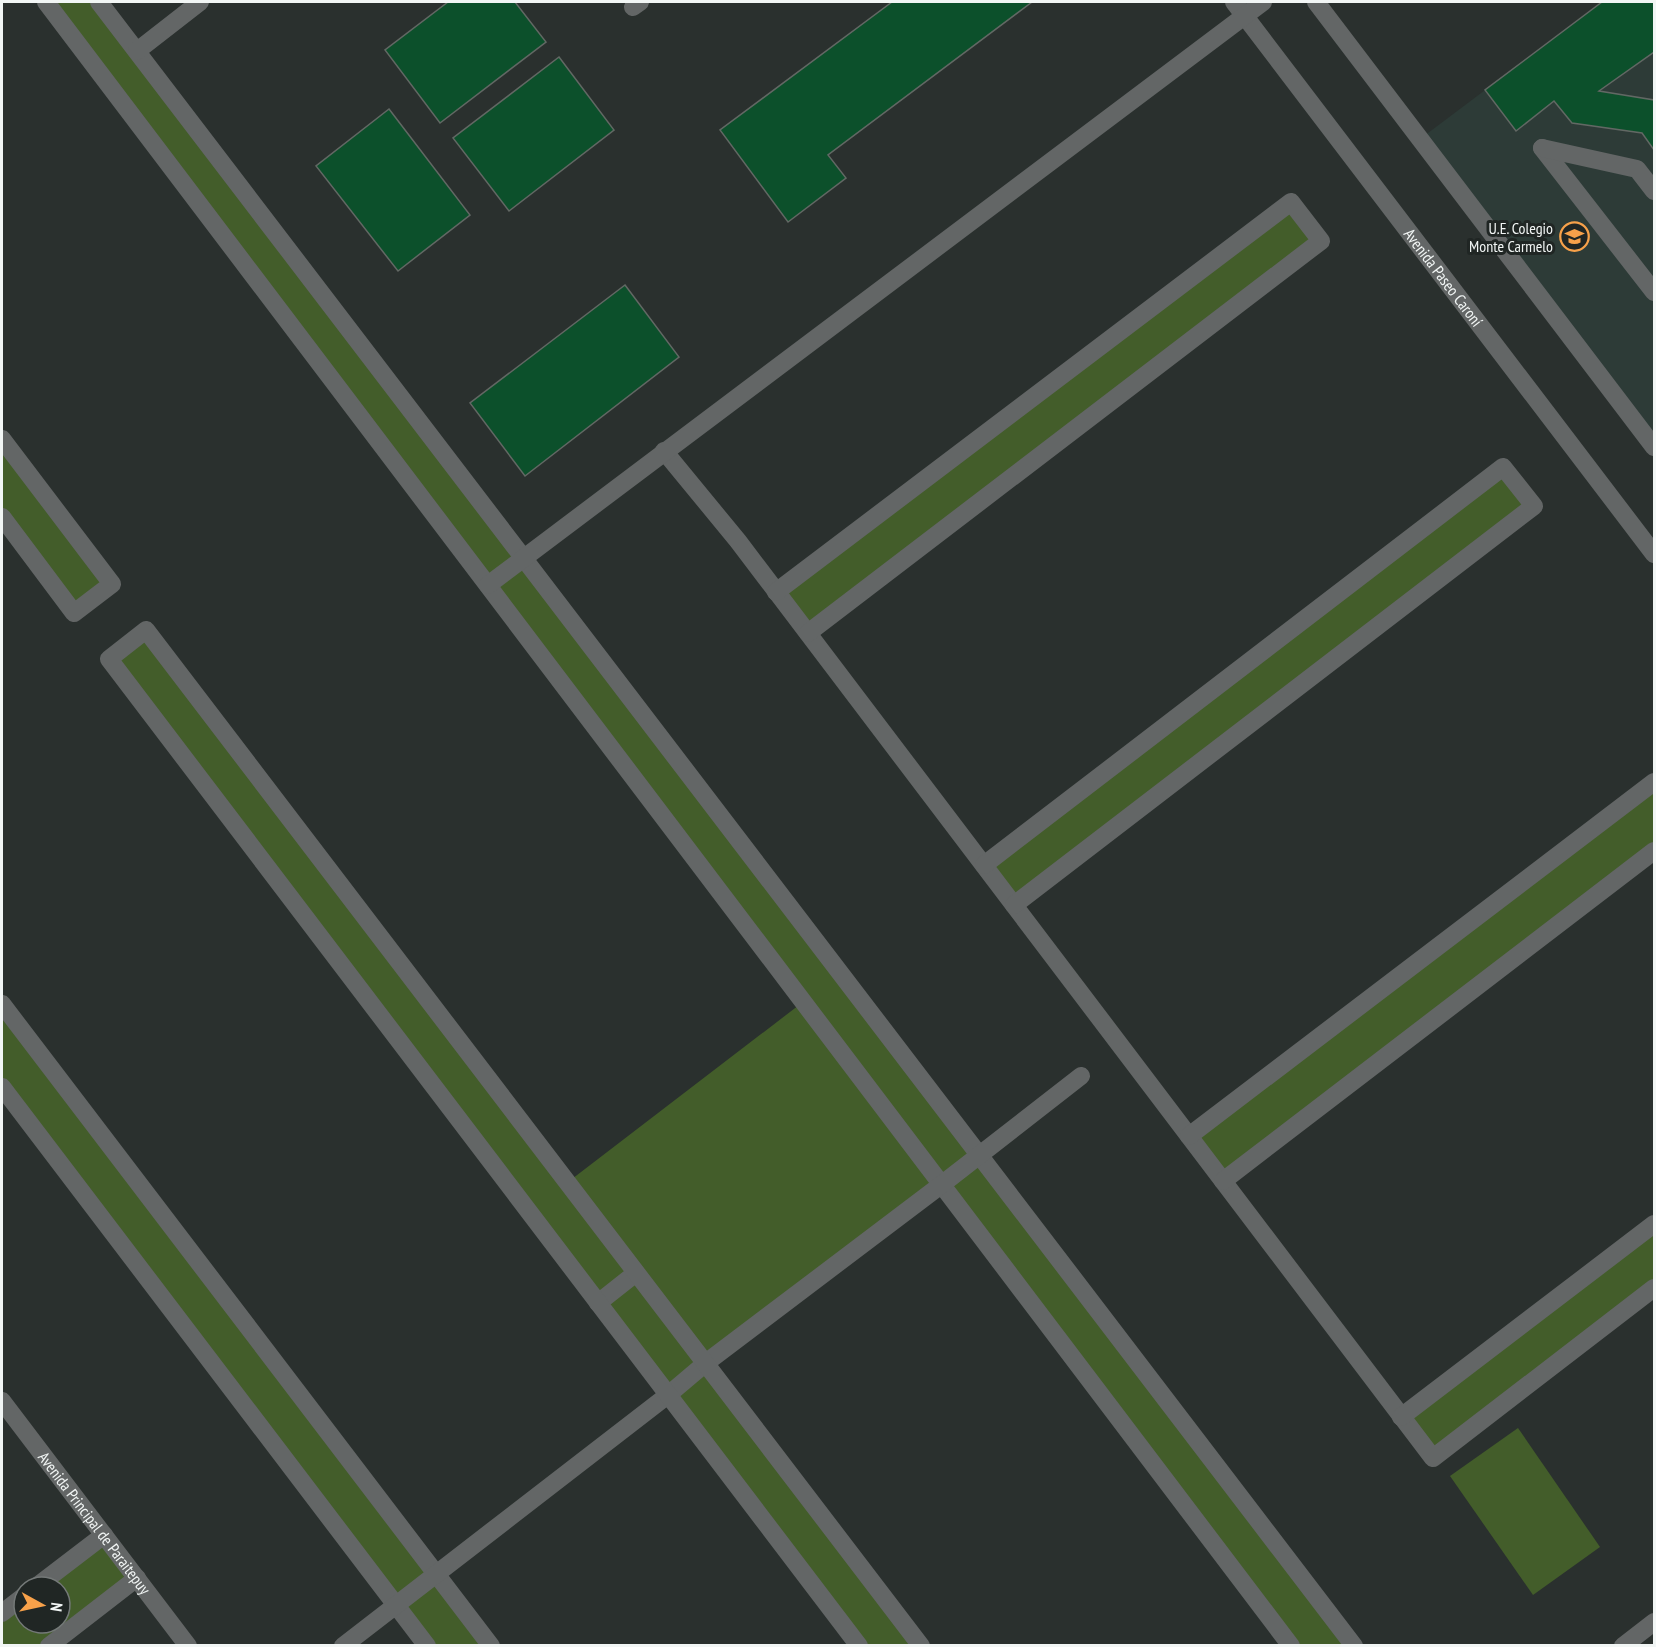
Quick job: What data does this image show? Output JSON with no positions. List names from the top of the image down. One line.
{"streets":{"street":["Avenida Paseo Caroní","Avenida Principal de Paraitepuy"]},"places":{"school or university":["U.E. Colegio Monte Carmelo"]},"north":"right"}
